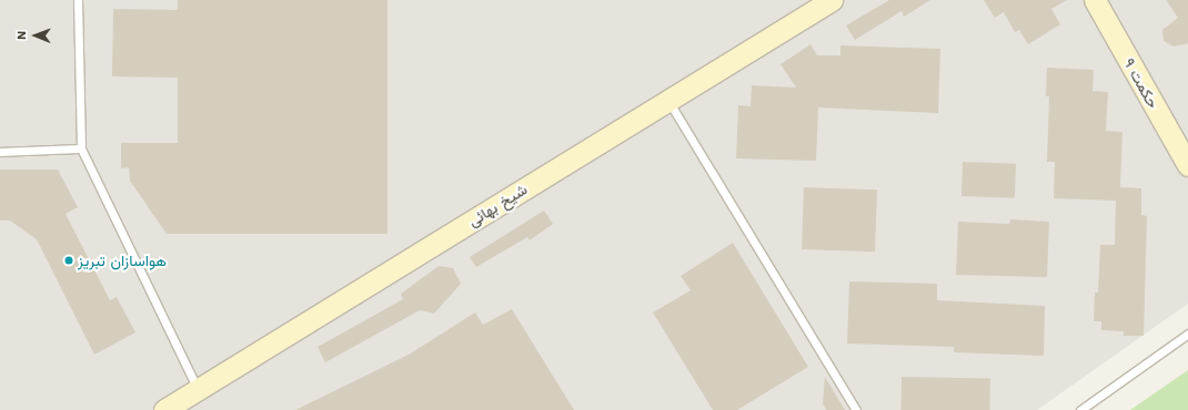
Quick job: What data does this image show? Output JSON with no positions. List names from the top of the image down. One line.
{"streets":{"street":["حکمت ۹","شیخ بهائی"]},"places":["هواسازان تبریز"],"north":"left"}
